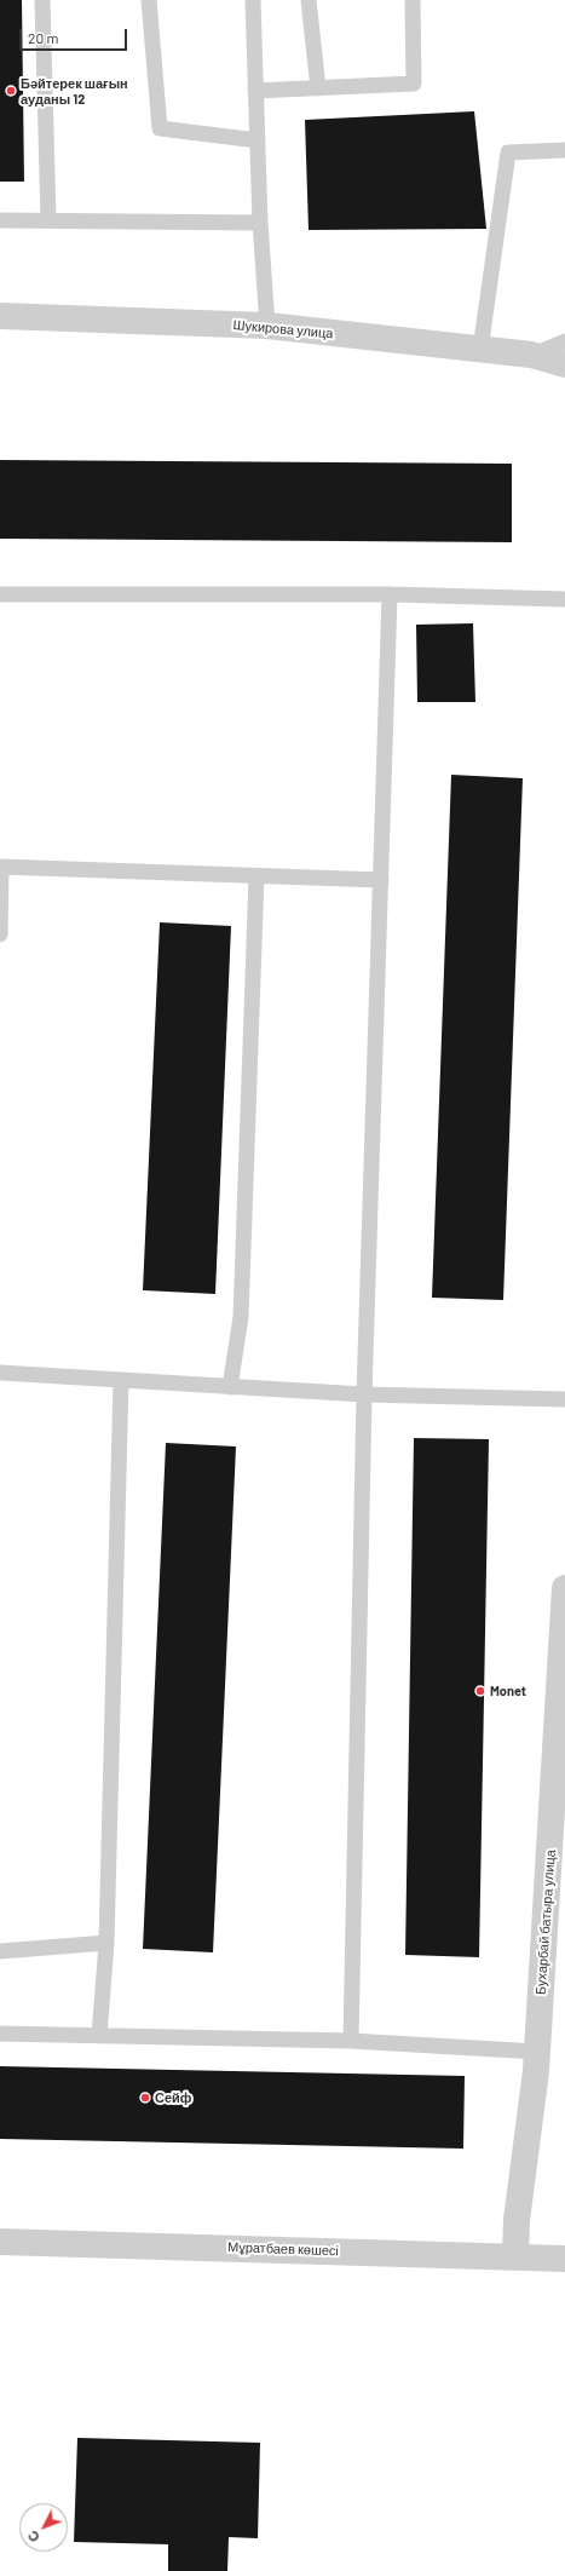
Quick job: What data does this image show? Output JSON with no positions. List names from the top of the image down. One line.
{"streets":{"street":["Шукирова улица","Бухарбай батыра улица","Мұратбаев көшесі"]},"crossings":[["Бухарбай батыра улица","Мұратбаев көшесі"]],"places":["Бәйтерек шағын ауданы 12","Monet","Сейф"],"scale_bar":"20 m","north":"bottom left"}
